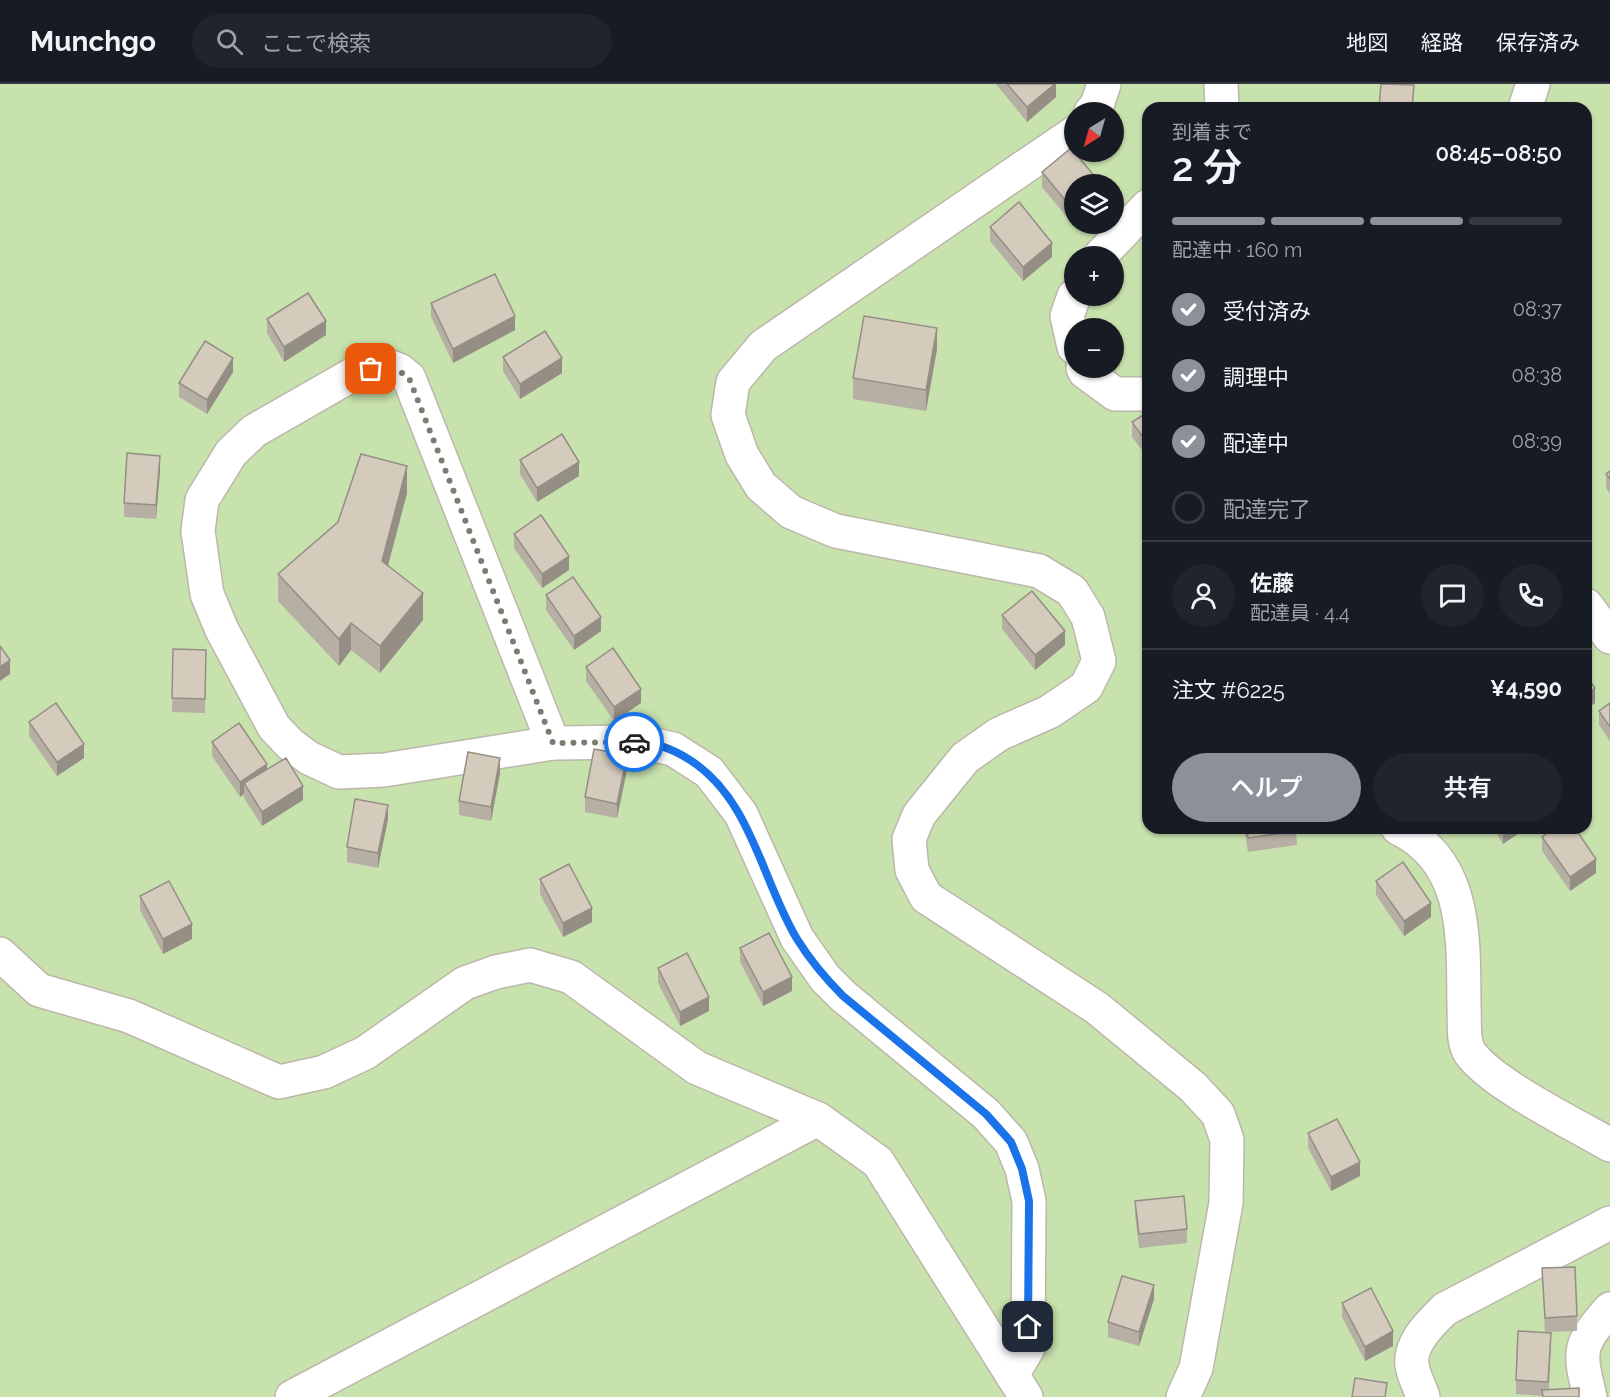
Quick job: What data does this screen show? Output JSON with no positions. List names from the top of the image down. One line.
{"north":"bottom left","page":{"header":"Munchgo","search":"ここで検索","nav":["地図","経路","保存済み"],"map_buttons":["+","−"],"heading":["2 分","到着まで","08:45–08:50"],"panel":["佐藤","配達員 · 4.4","注文 #6225","¥4,590"],"bar":"配達中 · 160 m","list":[["受付済み","08:37"],["調理中","08:38"],["配達中","08:39"],"配達完了"],"buttons":["ヘルプ","共有"]}}
